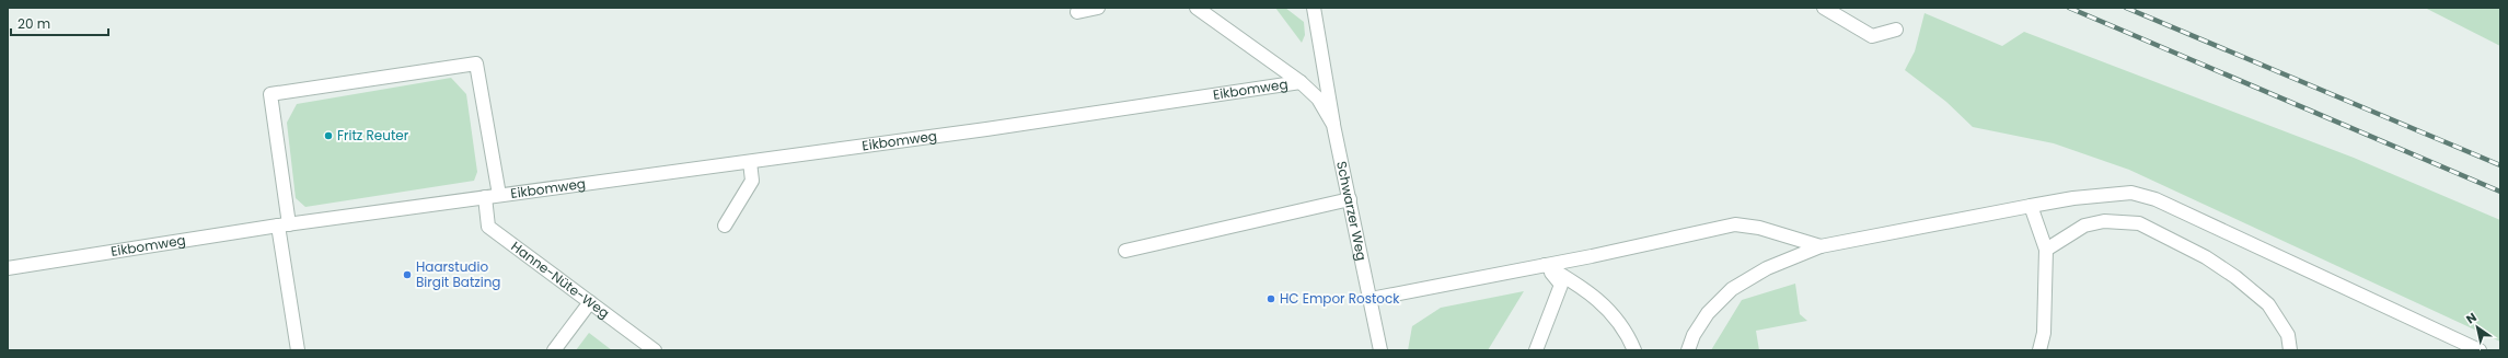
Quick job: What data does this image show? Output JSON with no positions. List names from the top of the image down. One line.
{"streets":{"street":["Eikbomweg","Schwarzer Weg","Hanne-Nüte-Weg"]},"crossings":[["Eikbomweg","Schwarzer Weg"],["Eikbomweg","Hanne-Nüte-Weg"]],"places":["Fritz Reuter","Haarstudio Birgit Batzing","HC Empor Rostock"],"scale_bar":"20 m","north":"top left"}
